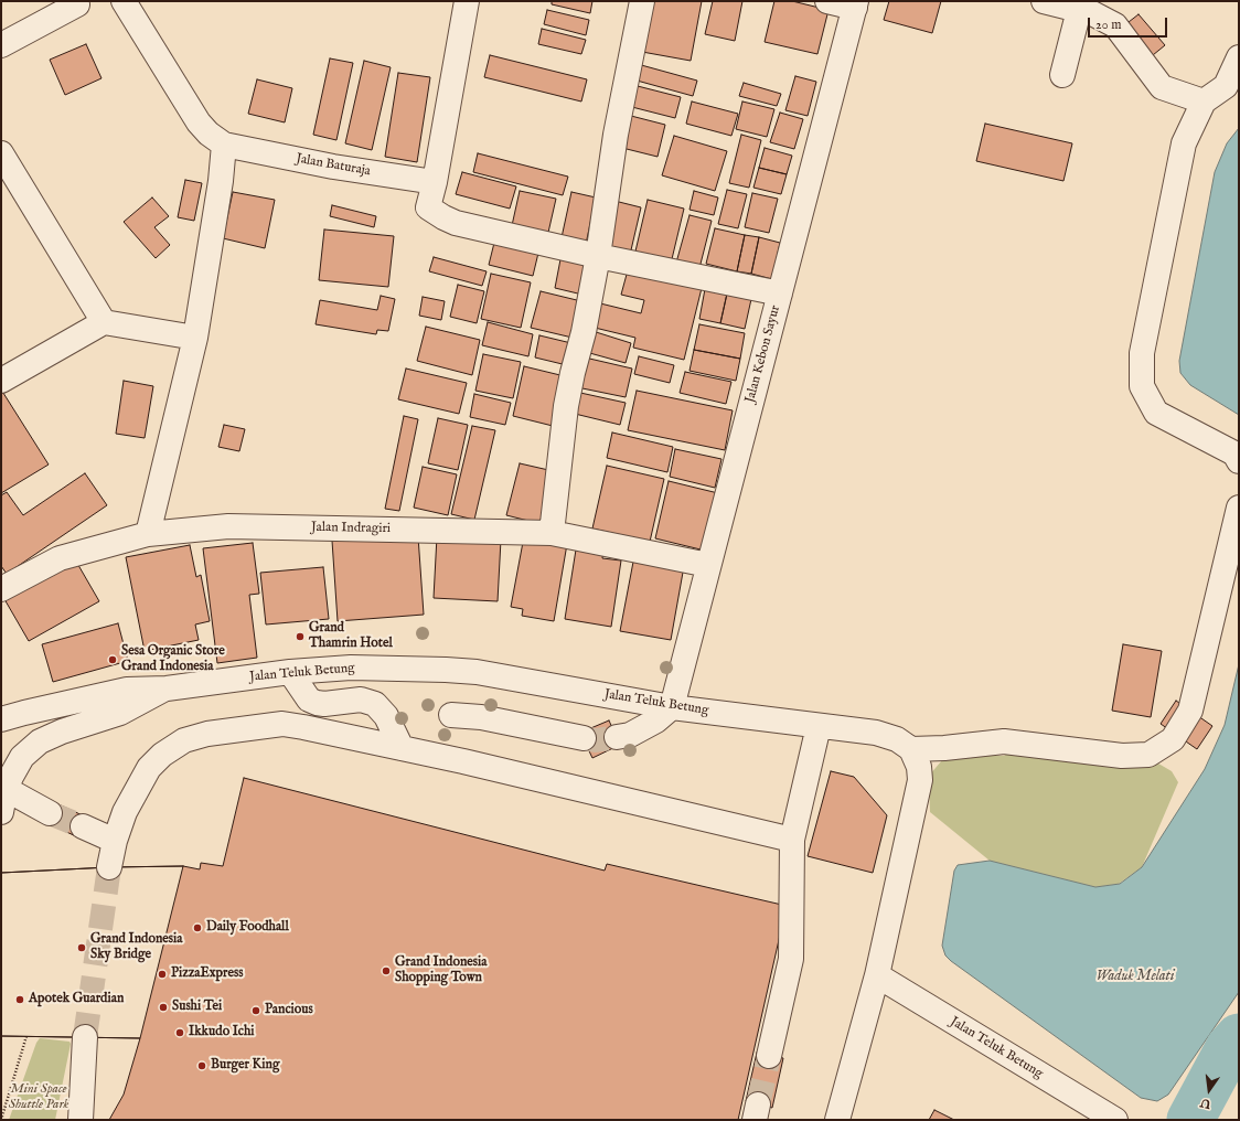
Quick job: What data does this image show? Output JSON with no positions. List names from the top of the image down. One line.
{"streets":{"street":["Jalan Baturaja","Jalan Kebon Sayur","Jalan Indragiri","Jalan Teluk Betung"]},"crossings":[["Jalan Kebon Sayur","Jalan Indragiri"],["Jalan Kebon Sayur","Jalan Teluk Betung"]],"water":["Waduk Melati"],"parks":["Mini Space Shuttle Park"],"places":["Grand Thamrin Hotel","Sesa Organic Store Grand Indonesia","Daily Foodhall","Grand Indonesia Sky Bridge","Grand Indonesia Shopping Town","PizzaExpress","Apotek Guardian","Sushi Tei","Pancious","Ikkudo Ichi","Burger King"],"scale_bar":"20 m","north":"bottom"}
